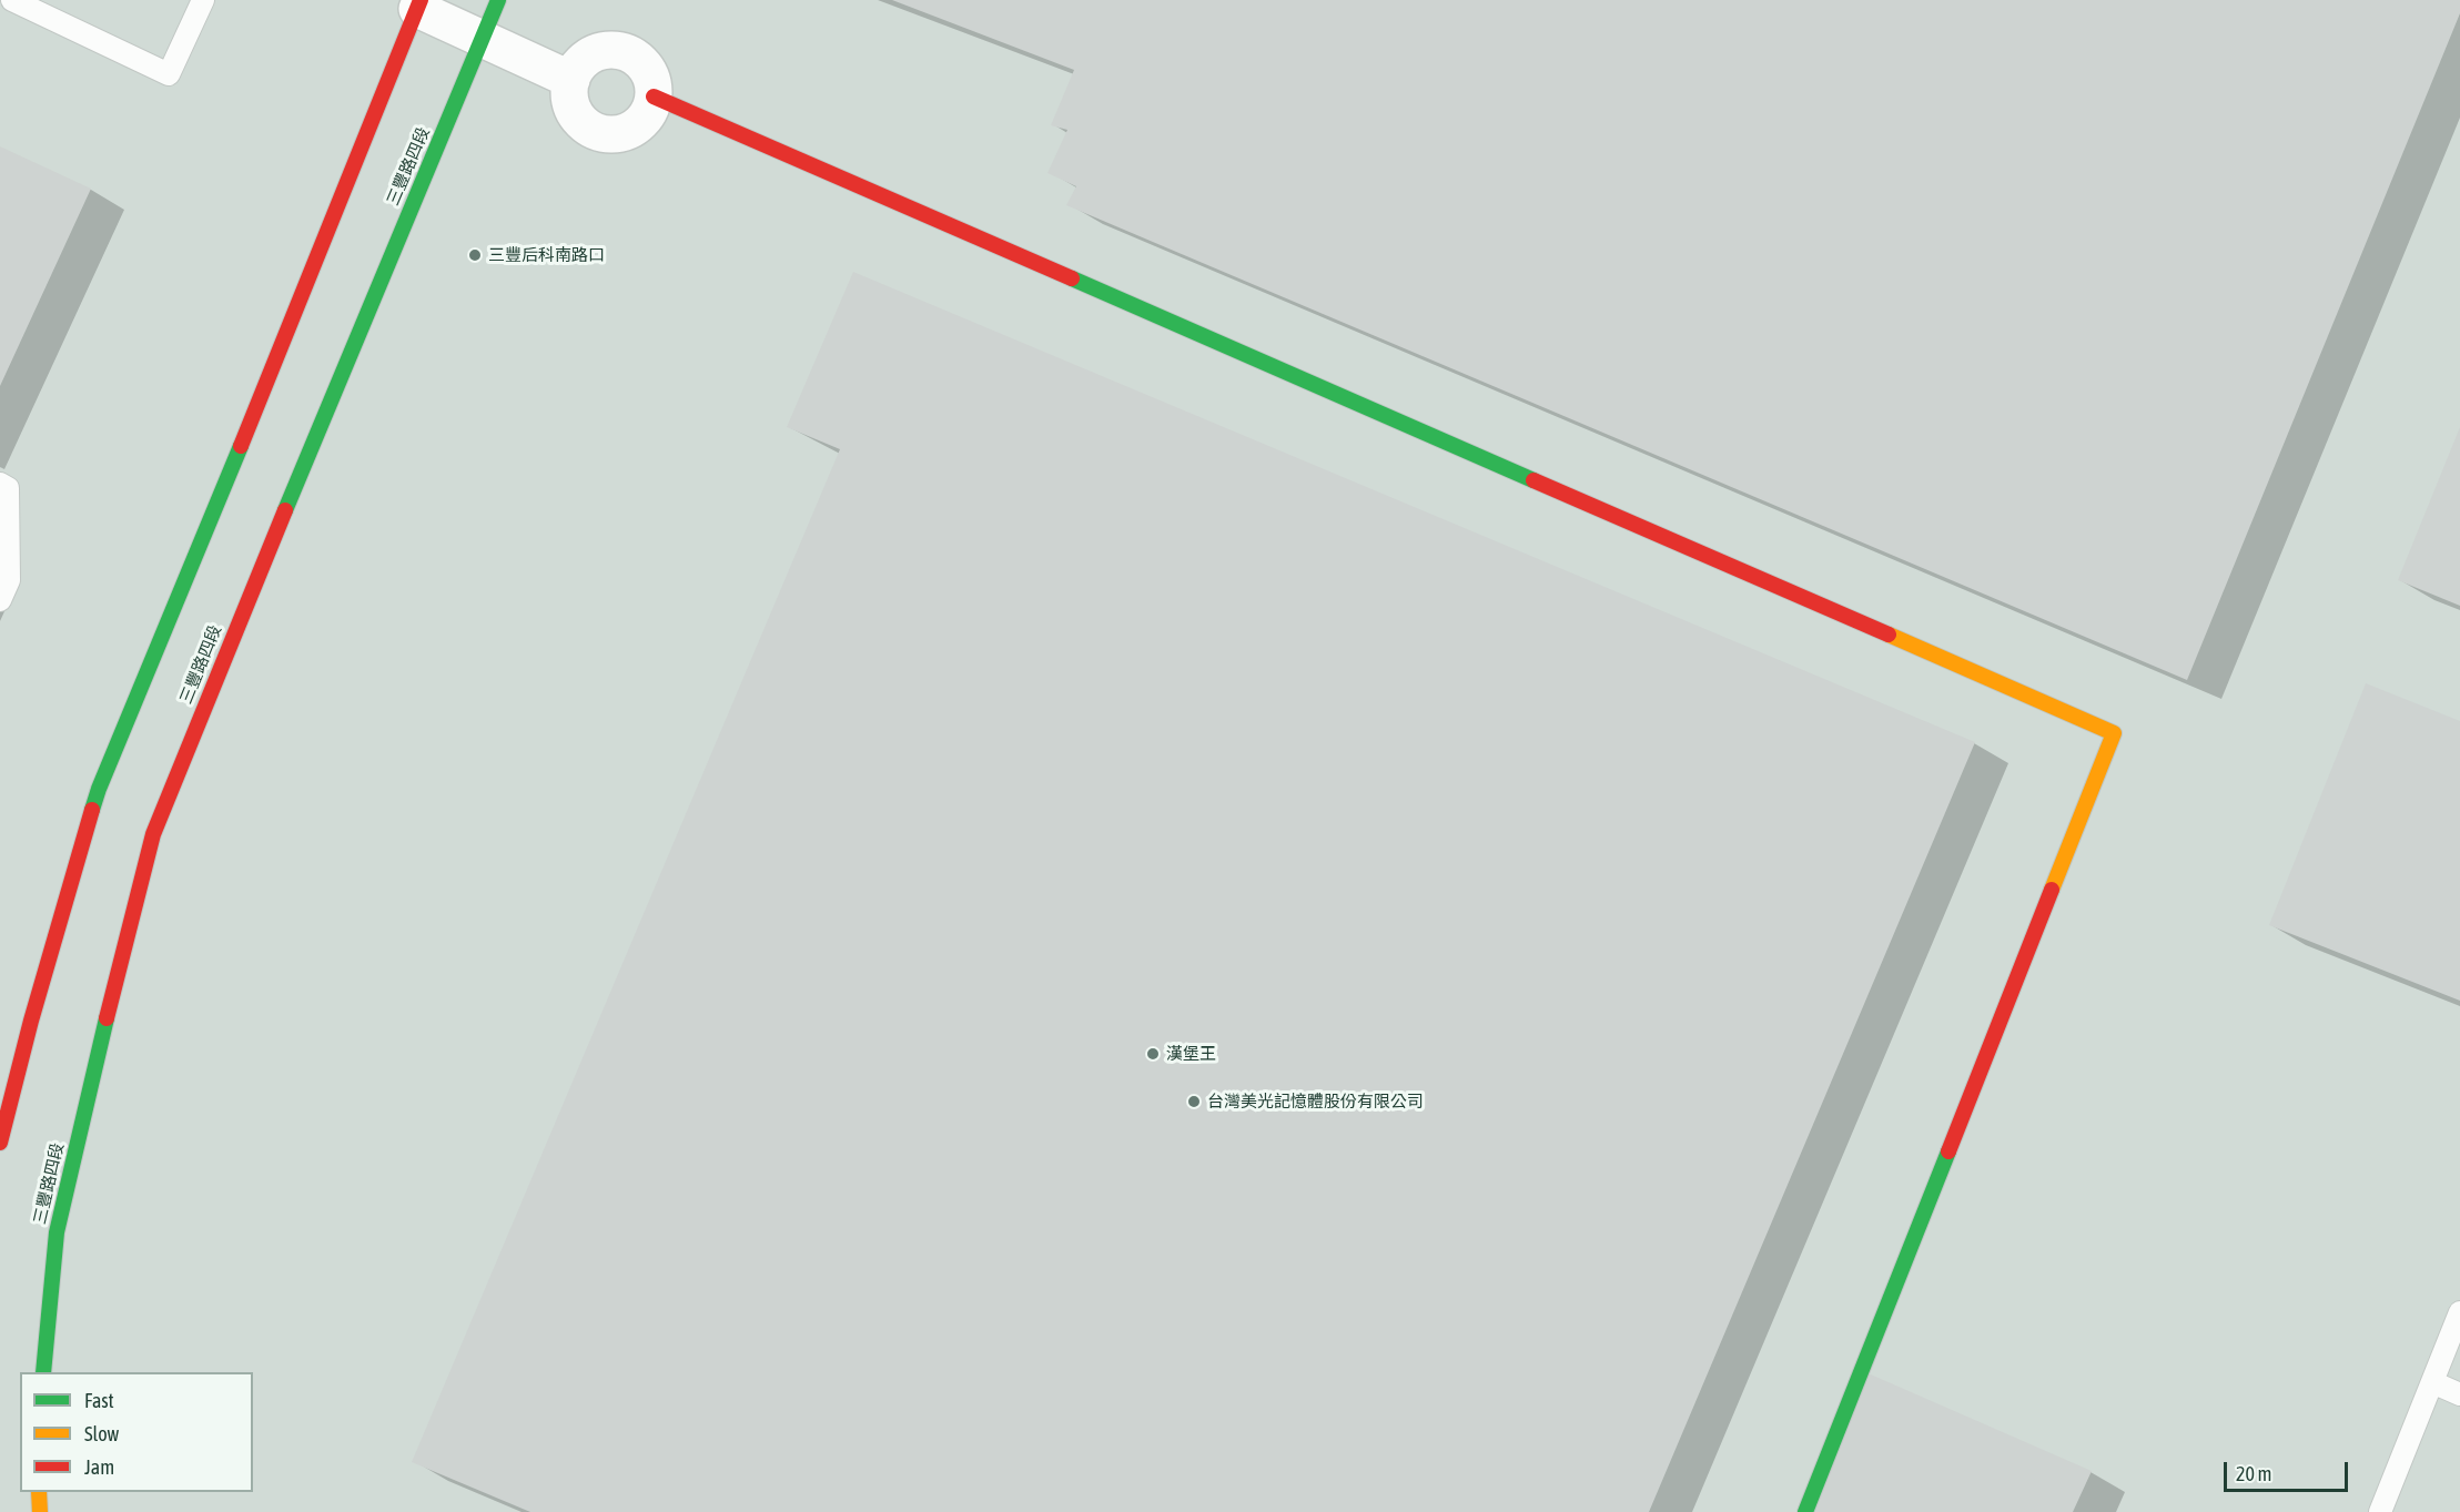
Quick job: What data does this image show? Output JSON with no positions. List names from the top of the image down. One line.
{"streets":{"main road":["三豐路四段"]},"places":["三豐后科南路口","漢堡王","台灣美光記憶體股份有限公司"],"legend":["Fast","Slow","Jam"],"scale_bar":"20 m"}
